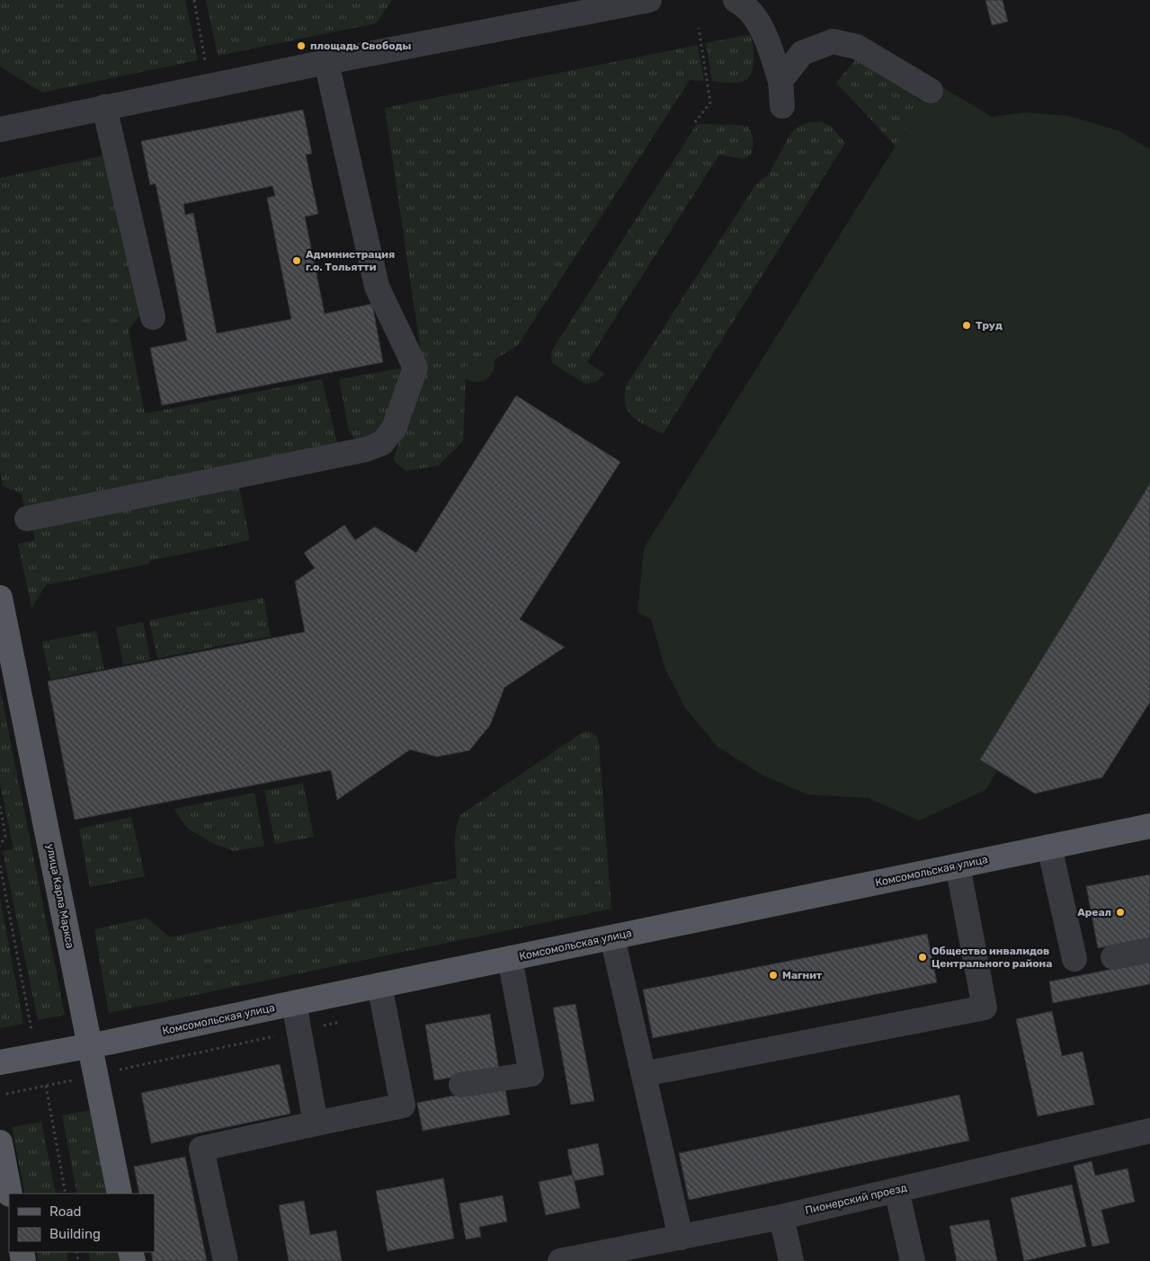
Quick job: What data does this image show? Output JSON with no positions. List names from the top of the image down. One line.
{"streets":{"main road":["Комсомольская улица","улица Карла Маркса"],"street":["Пионерский проезд"]},"crossings":[["Комсомольская улица","улица Карла Маркса"]],"places":["площадь Свободы","Администрация г.о. Тольятти","Труд","Ареал","Общество инвалидов Центрального района","Магнит"],"legend":["Road","Building"]}
